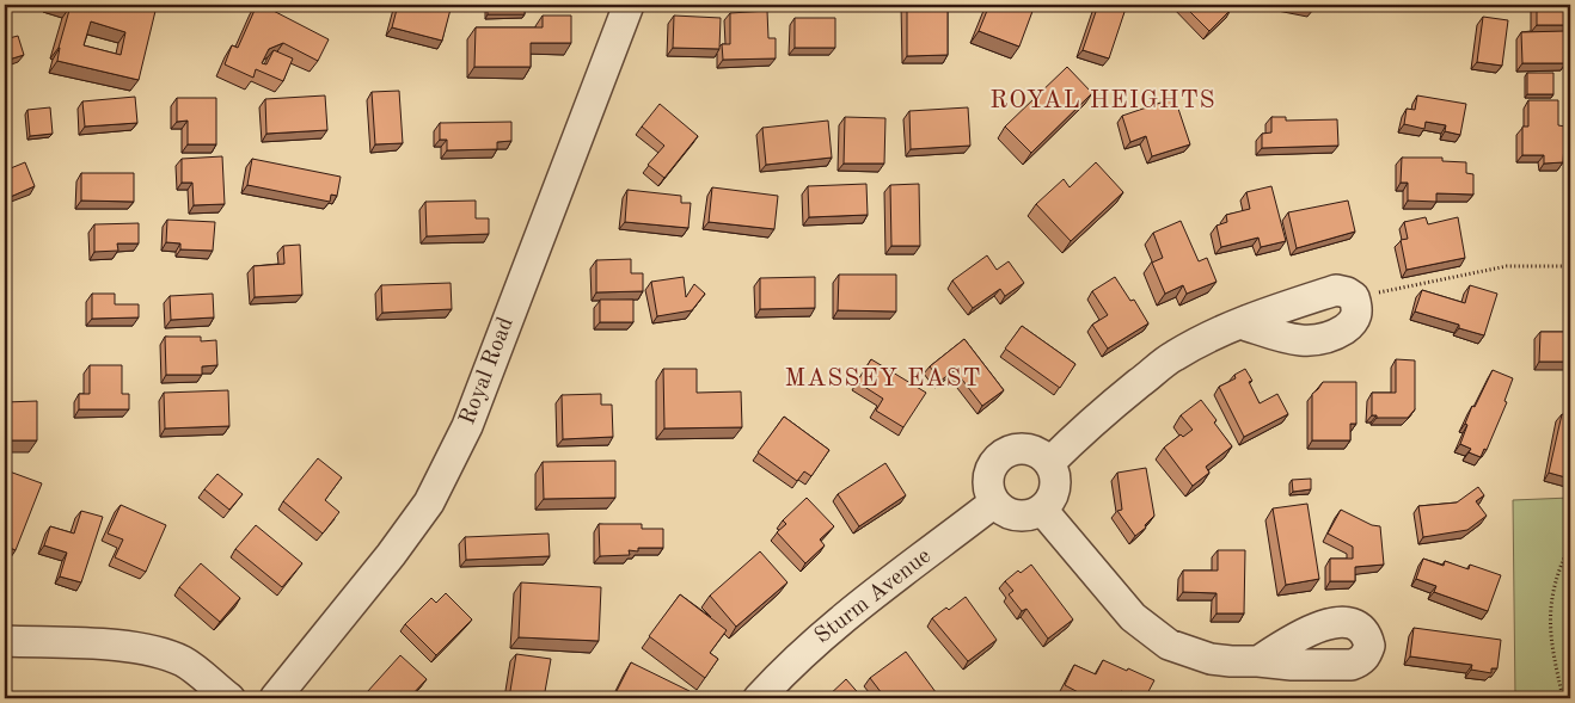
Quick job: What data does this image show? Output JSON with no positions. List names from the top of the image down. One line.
{"streets":{"street":["Royal Road","Sturm Avenue"]},"districts":["ROYAL HEIGHTS","MASSEY EAST"]}
